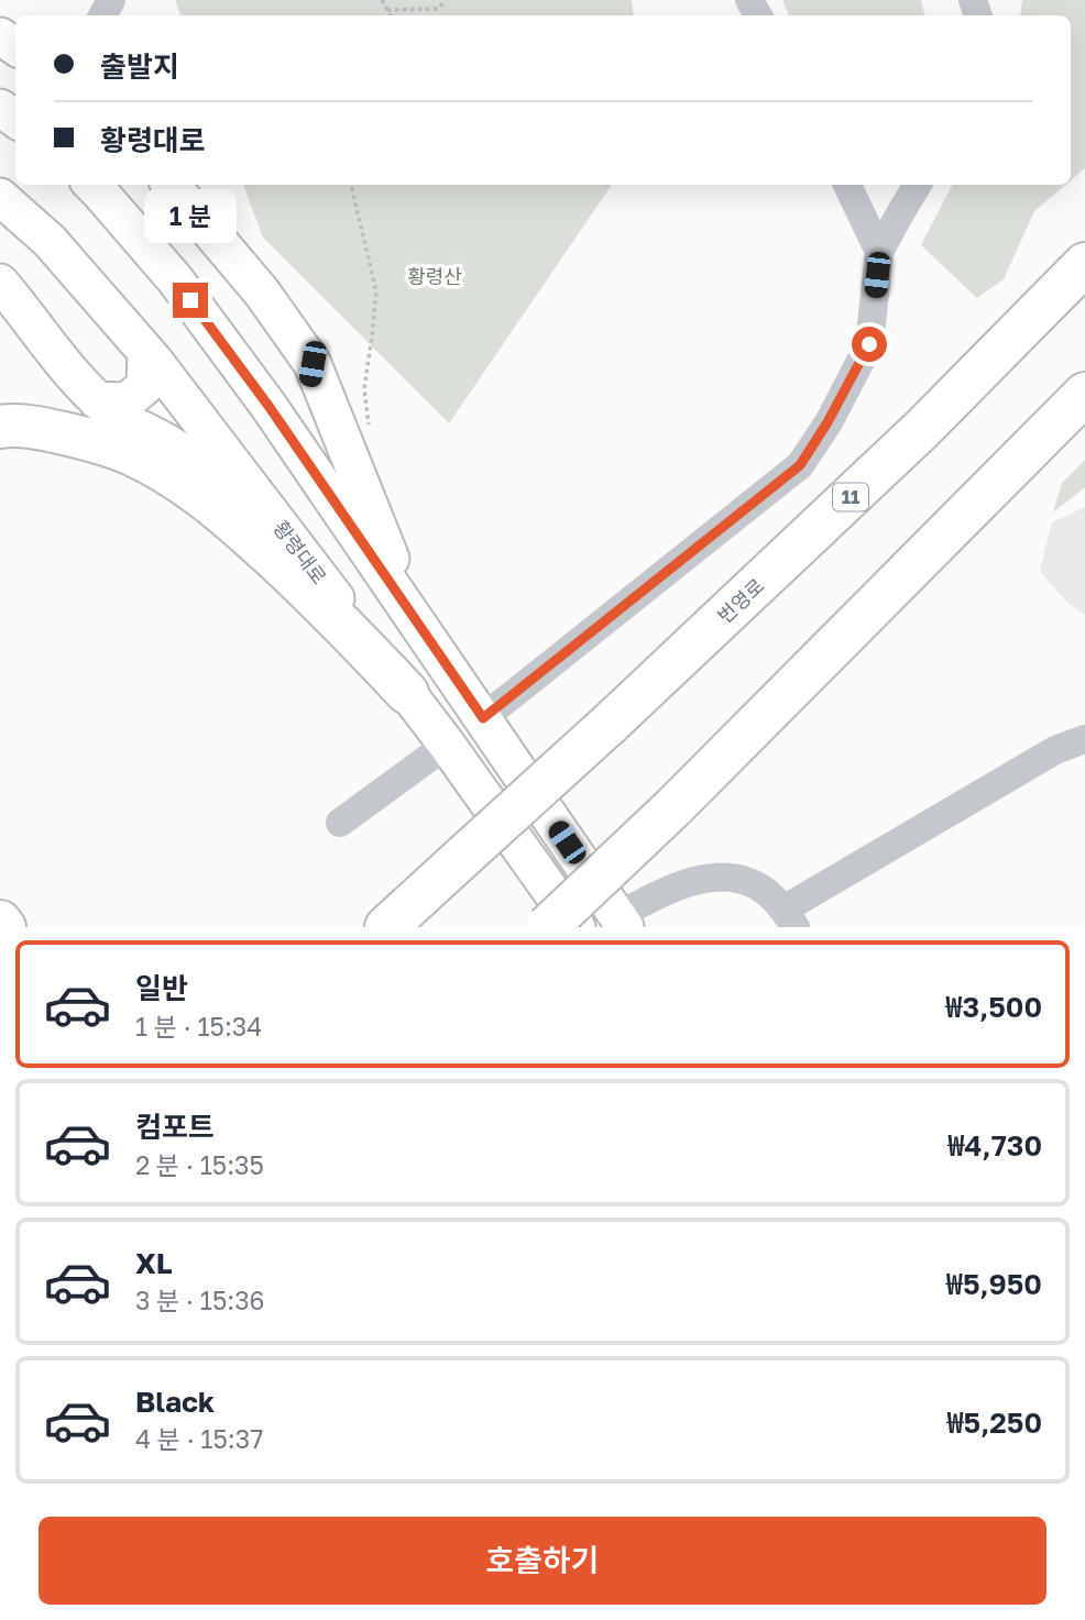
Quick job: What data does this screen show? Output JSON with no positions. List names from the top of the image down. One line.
{"streets":{"highway":["11","번영로"],"main road":["황령대로"]},"parks":["황령산"],"page":{"banner":["출발지","황령대로"],"bubble":"1 분","list":[{"name":"일반","note":"1 분 · 15:34","value":"₩3,500"},{"name":"컴포트","note":"2 분 · 15:35","value":"₩4,730"},{"name":"XL","note":"3 분 · 15:36","value":"₩5,950"},{"name":"Black","note":"4 분 · 15:37","value":"₩5,250"}],"buttons":"호출하기"}}
